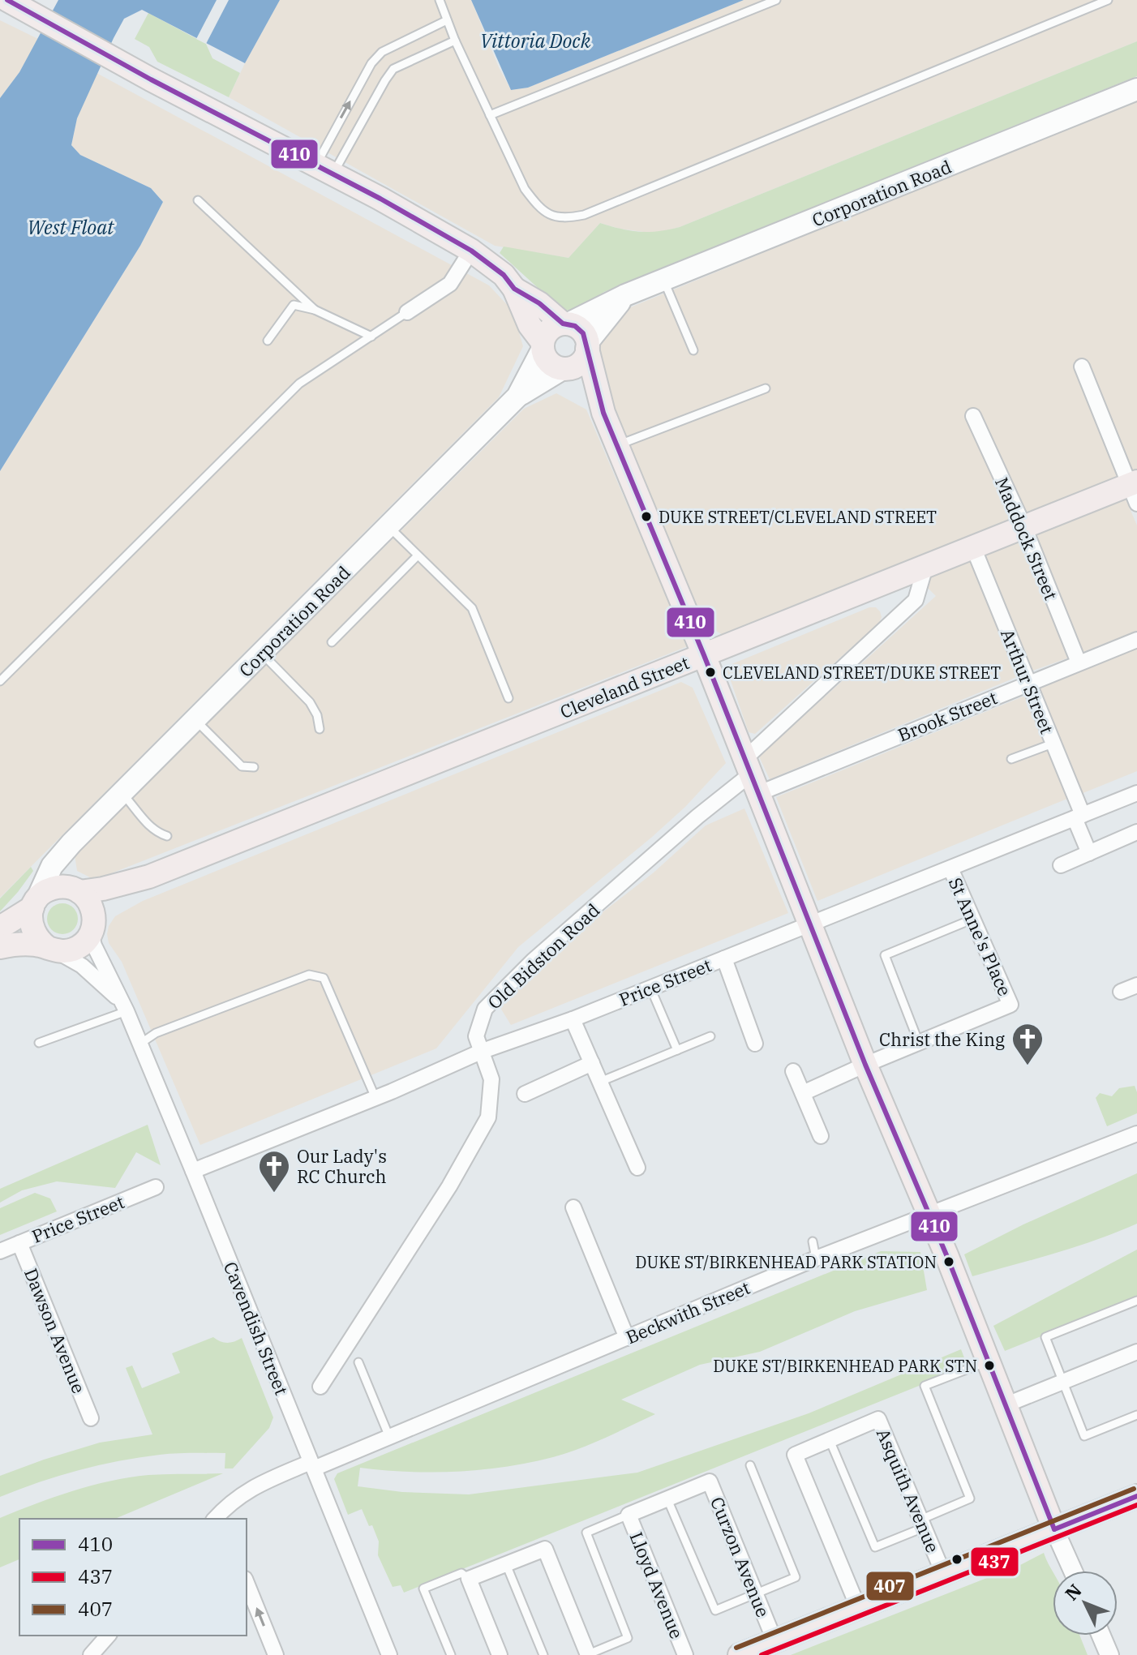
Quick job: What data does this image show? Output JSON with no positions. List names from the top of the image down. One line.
{"streets":{"main road":["Corporation Road","Cleveland Street"],"street":["Maddock Street","Arthur Street","Brook Street","St Anne's Place","Old Bidston Road","Price Street","Beckwith Street","Cavendish Street","Dawson Avenue","Asquith Avenue","Curzon Avenue","Lloyd Avenue"]},"crossings":[["Corporation Road","Cleveland Street"],["Corporation Road","Cavendish Street"],["Maddock Street","Cleveland Street"],["Maddock Street","Brook Street"],["Arthur Street","Cleveland Street"],["Arthur Street","Brook Street"],["Arthur Street","Price Street"],["Cleveland Street","Old Bidston Road"],["Cleveland Street","Cavendish Street"],["Brook Street","Old Bidston Road"],["St Anne's Place","Price Street"],["Old Bidston Road","Price Street"],["Price Street","Cavendish Street"],["Price Street","Dawson Avenue"],["Beckwith Street","Cavendish Street"],["Curzon Avenue","Lloyd Avenue"]],"water":["Vittoria Dock","West Float"],"places":{"other":["DUKE STREET/CLEVELAND STREET","CLEVELAND STREET/DUKE STREET","DUKE ST/BIRKENHEAD PARK STATION","DUKE ST/BIRKENHEAD PARK STN"],"church":["Christ the King","Our Lady's RC Church"]},"lines":["transit line 410","transit line 407","transit line 437"],"legend":["410","437","407"],"north":"top left"}
